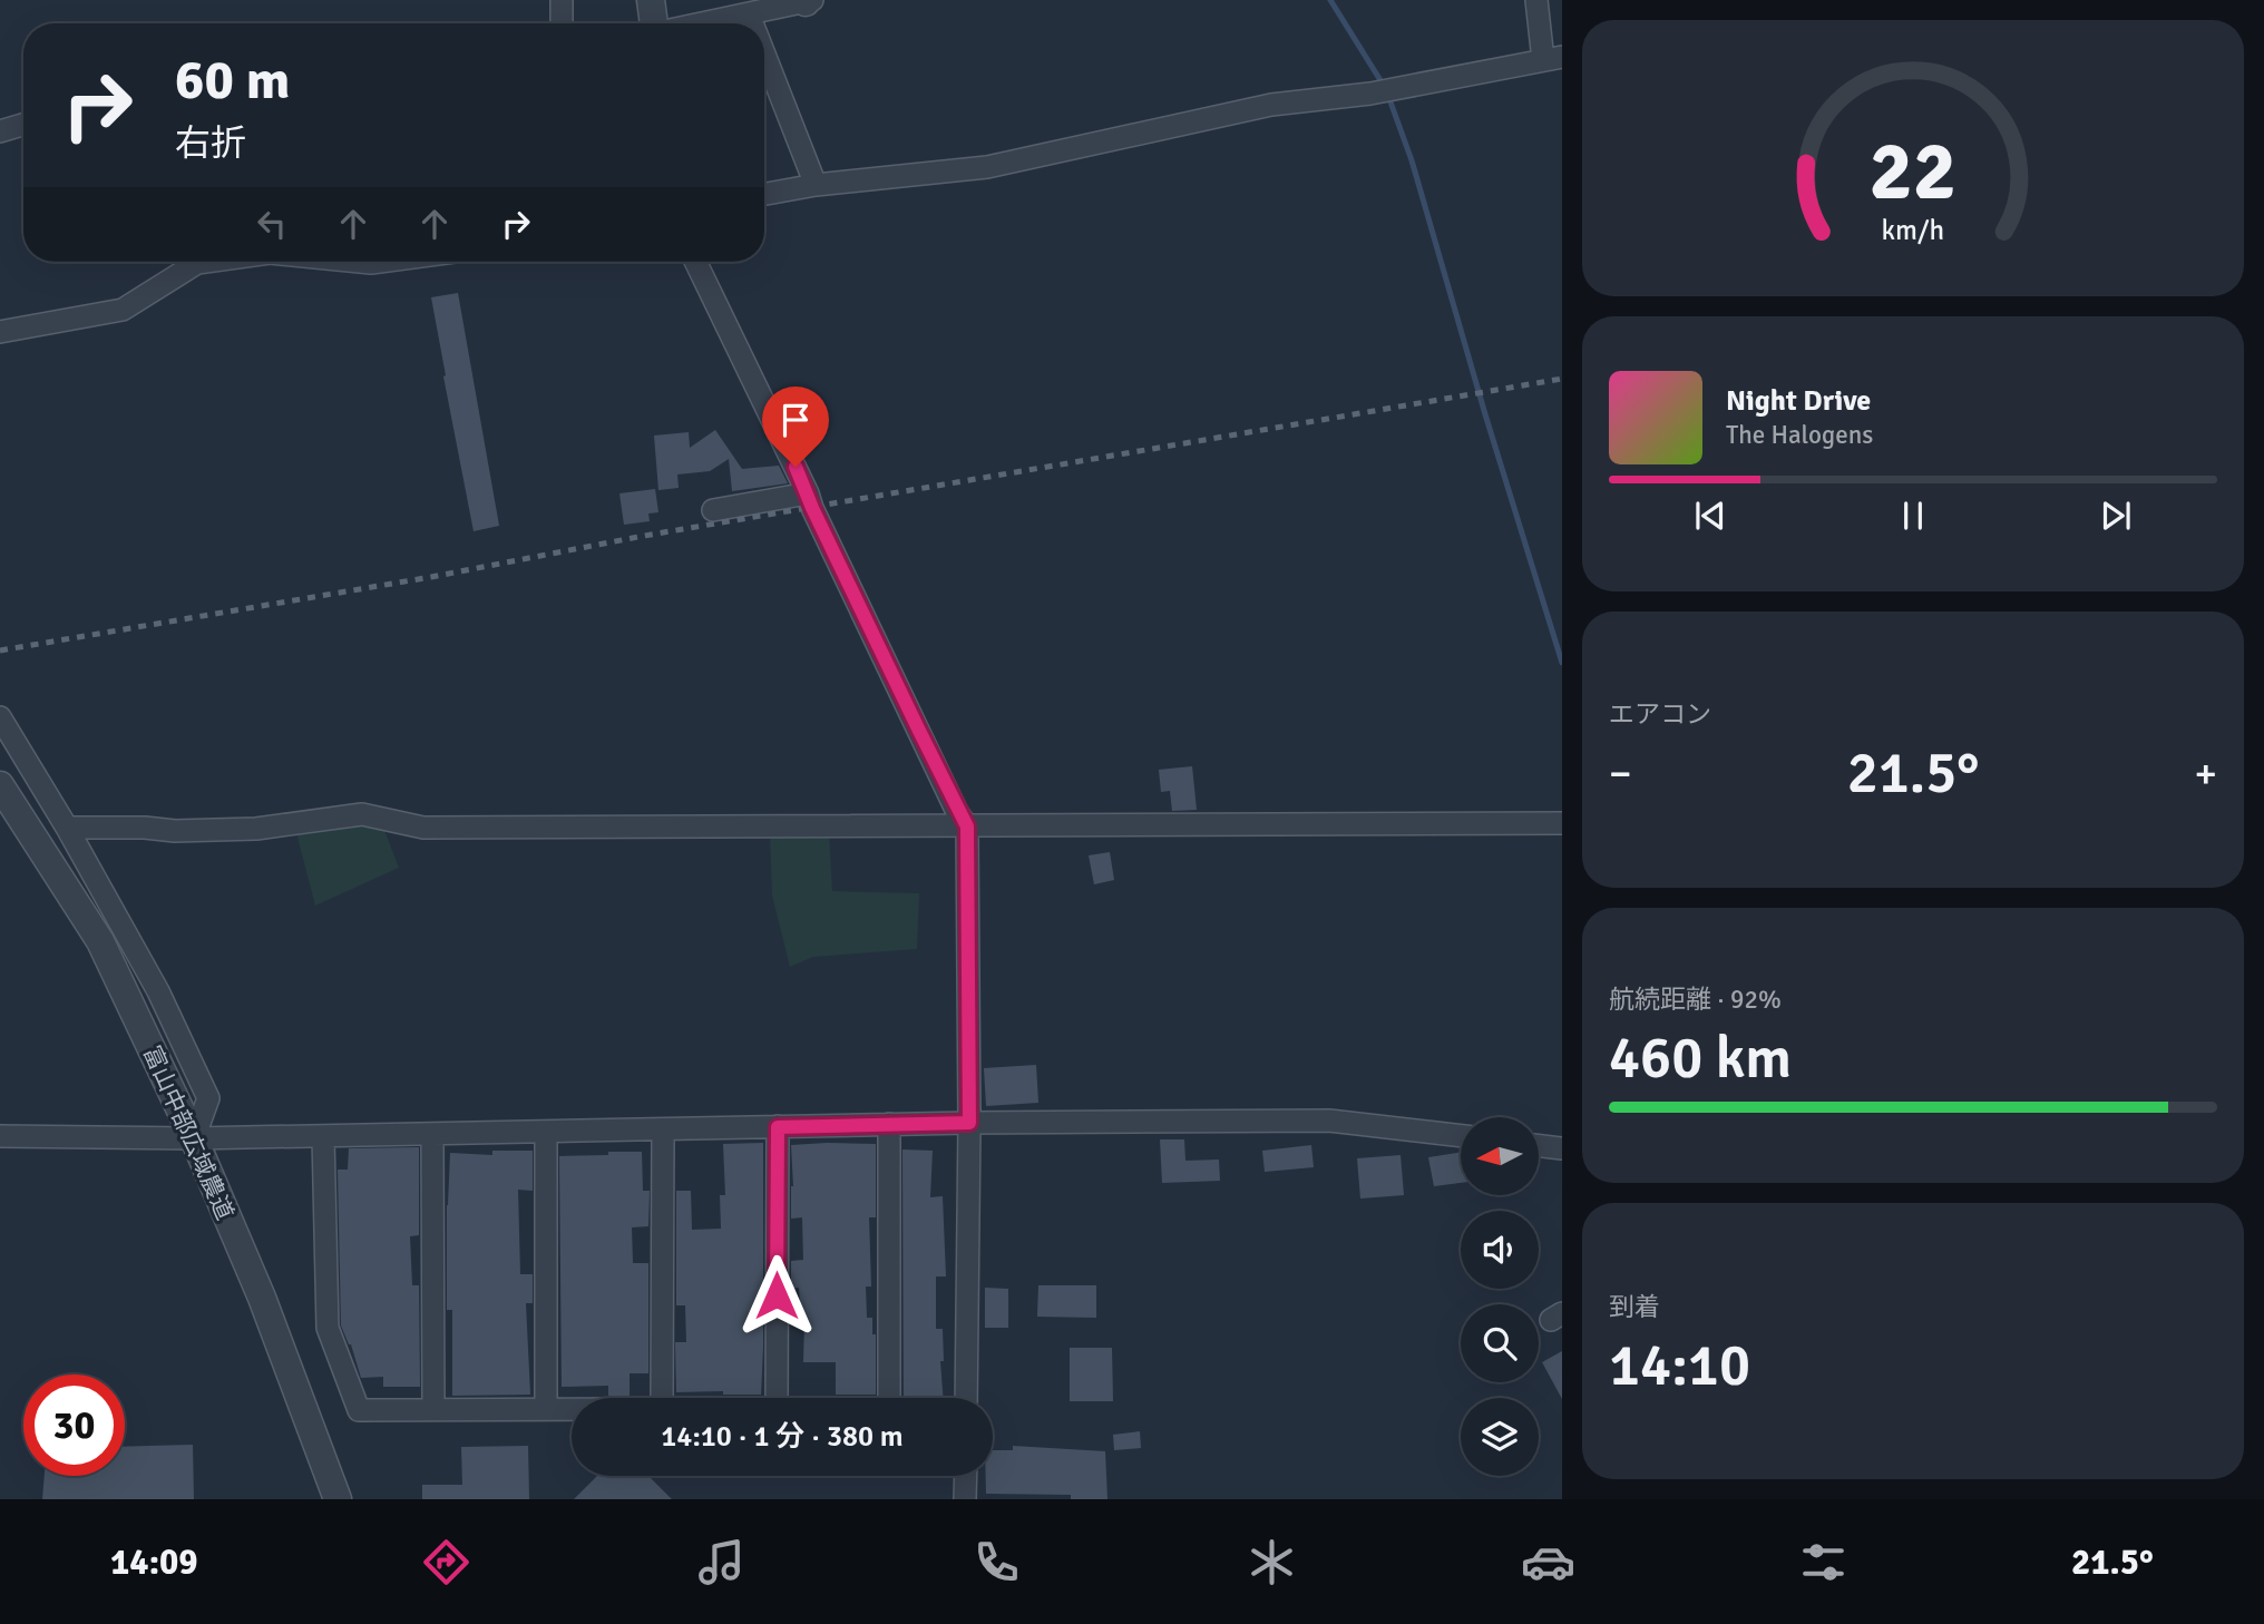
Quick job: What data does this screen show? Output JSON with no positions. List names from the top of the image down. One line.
{"streets":{"street":["富山中部広域農道"]},"north":"left","page":{"turn":["60 m","右折"],"song":["Night Drive","The Halogens"],"tile":["エアコン",["航続距離 · 92%","460 km"],["到着","14:10"]],"heat":["−","21.5°","+"],"limit":"30","trip":"14:10 · 1 分 · 380 m","tabs":["14:09","21.5°"],"gauge":["22","km/h"]}}
